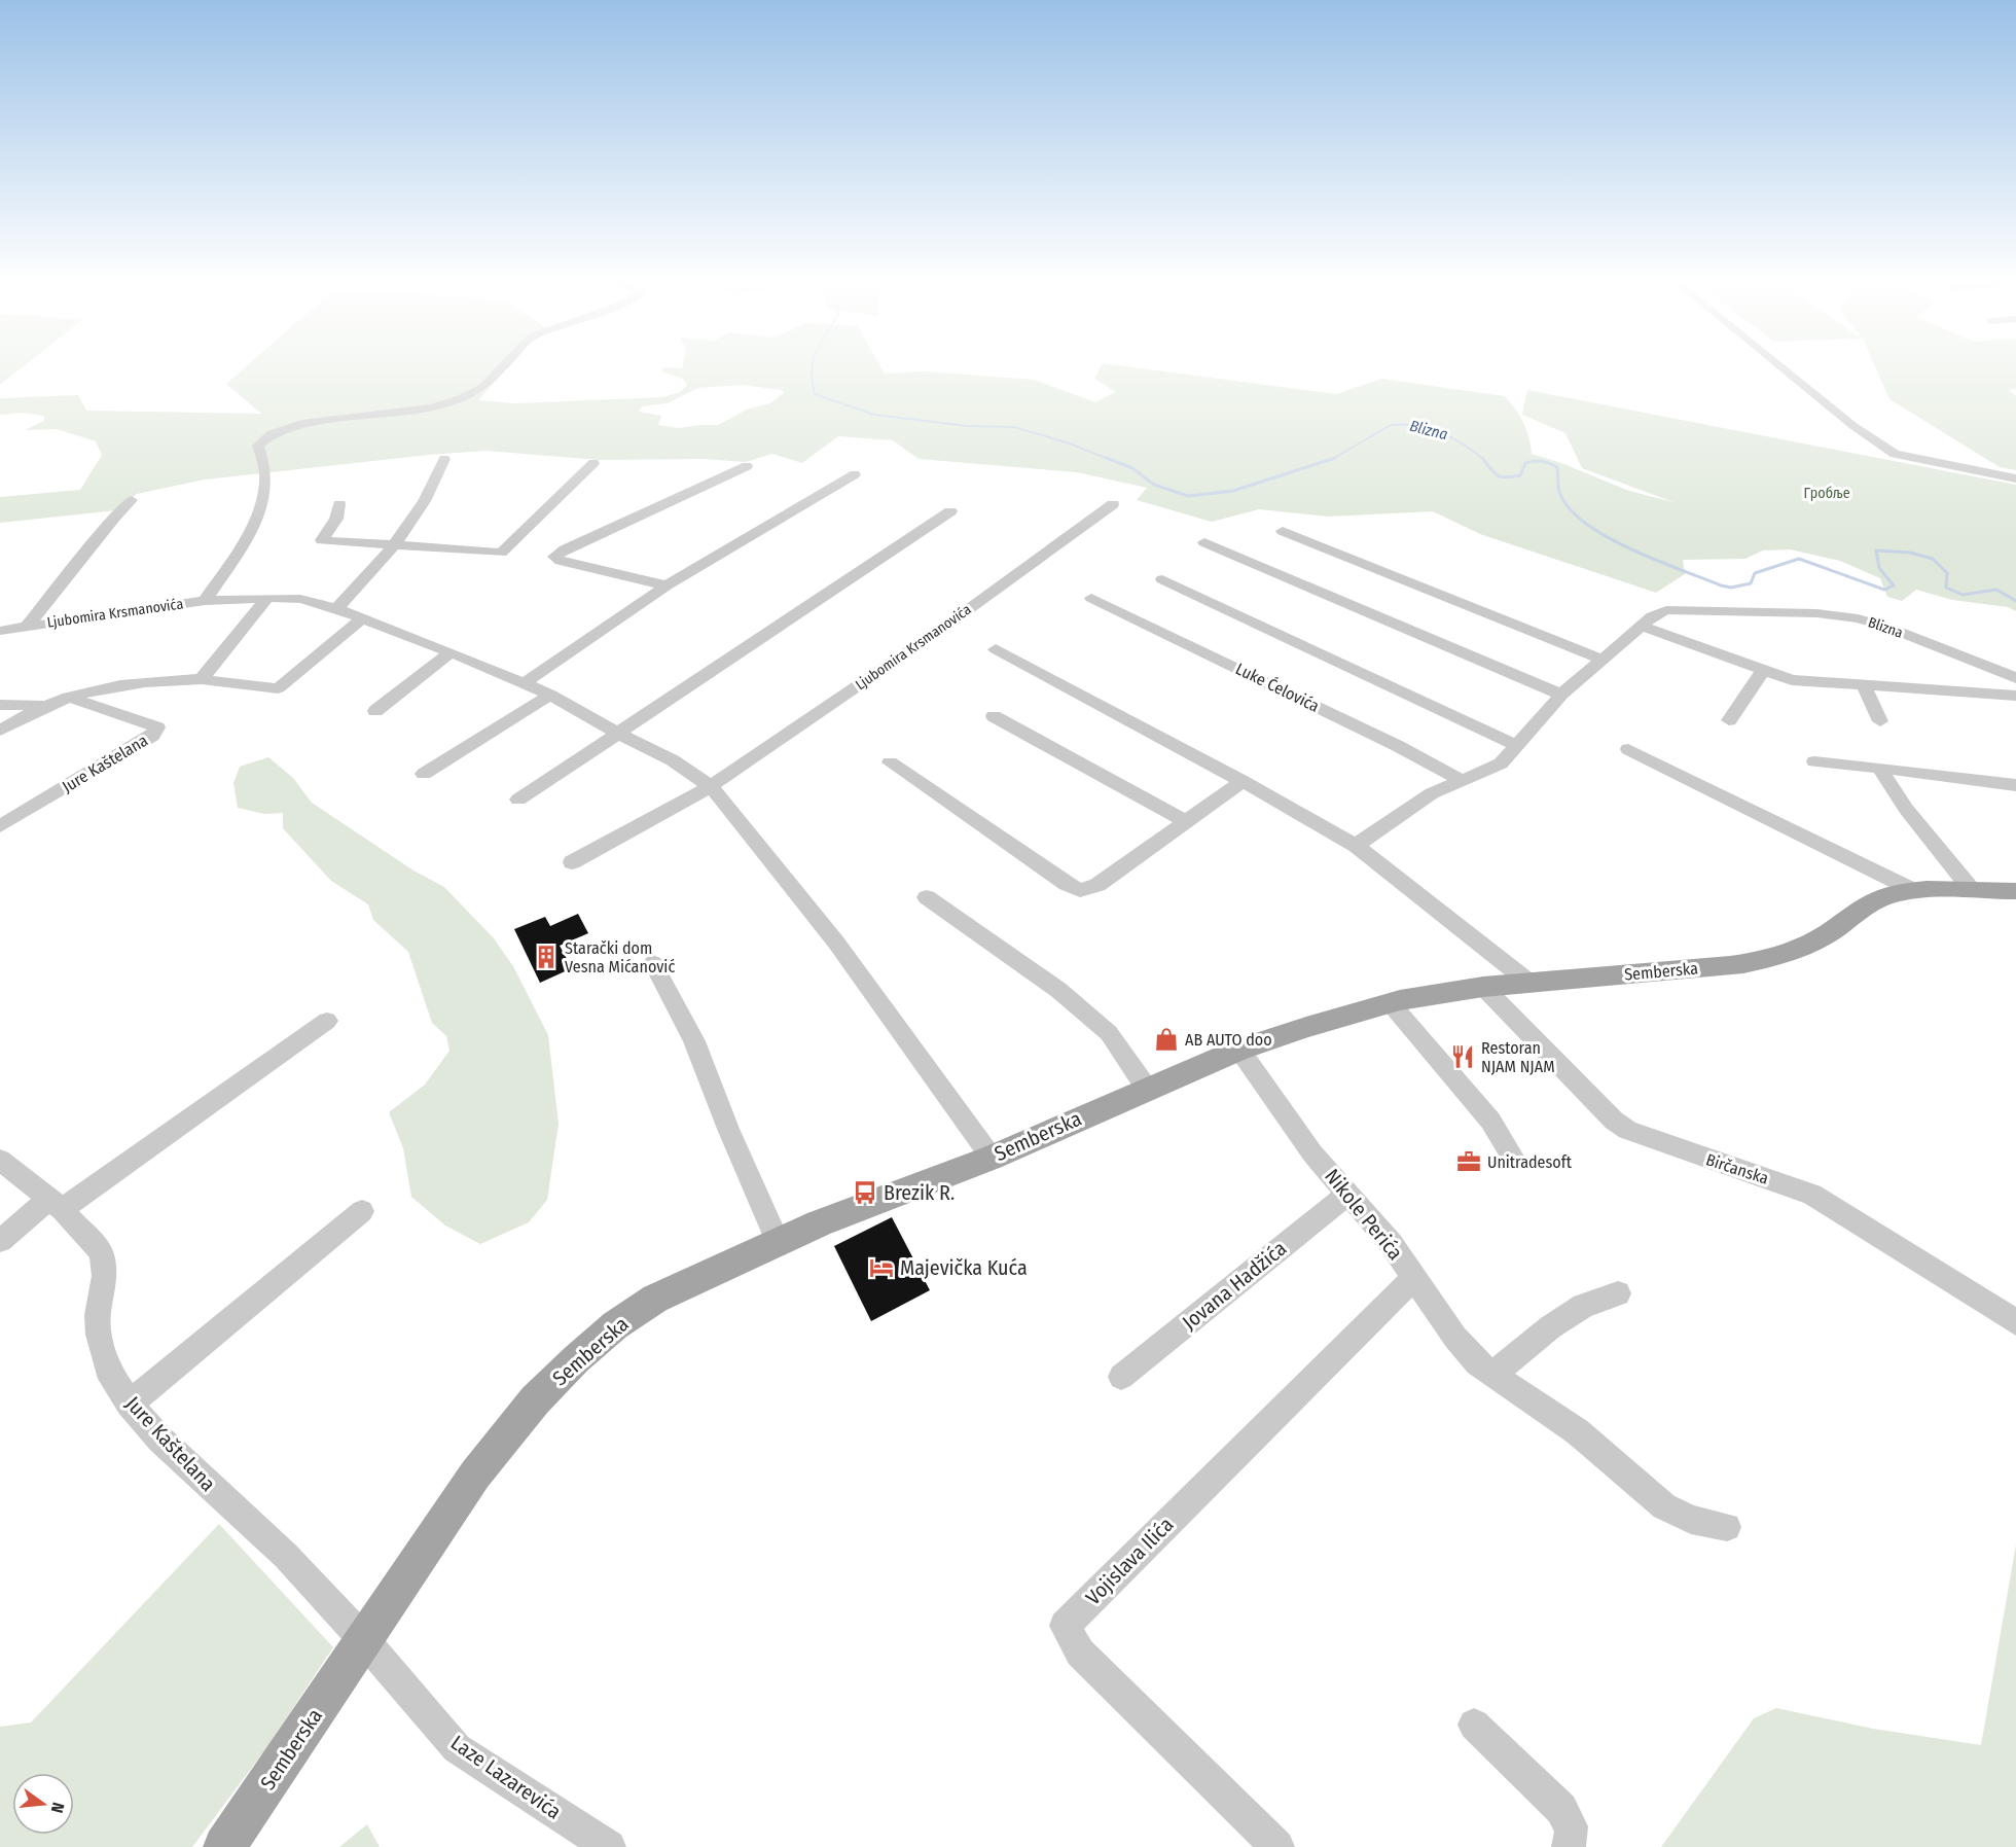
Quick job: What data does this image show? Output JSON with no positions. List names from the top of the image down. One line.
{"streets":{"main road":["Semberska"],"street":["Ljubomira Krsmanovića","Blizna","Luke Ćelovića","Jure Kaštelana","Birčanska","Nikole Perića","Jovana Hadžića","Vojislava Ilića","Laze Lazarevića"]},"crossings":[["Ljubomira Krsmanovića","Semberska"],["Blizna","Luke Ćelovića"],["Jure Kaštelana","Semberska"],["Jure Kaštelana","Laze Lazarevića"],["Semberska","Birčanska"],["Semberska","Nikole Perića"],["Semberska","Laze Lazarevića"],["Nikole Perića","Jovana Hadžića"],["Nikole Perića","Vojislava Ilića"]],"water":["Blizna"],"parks":["Гробље"],"places":{"building":["Starački dom Vesna Mićanović"],"shop":["AB AUTO doo"],"restaurant":["Restoran NJAM NJAM"],"office":["Unitradesoft"],"bus stop":["Brezik R."],"hotel":["Majevička Kuća"]},"north":"right"}
